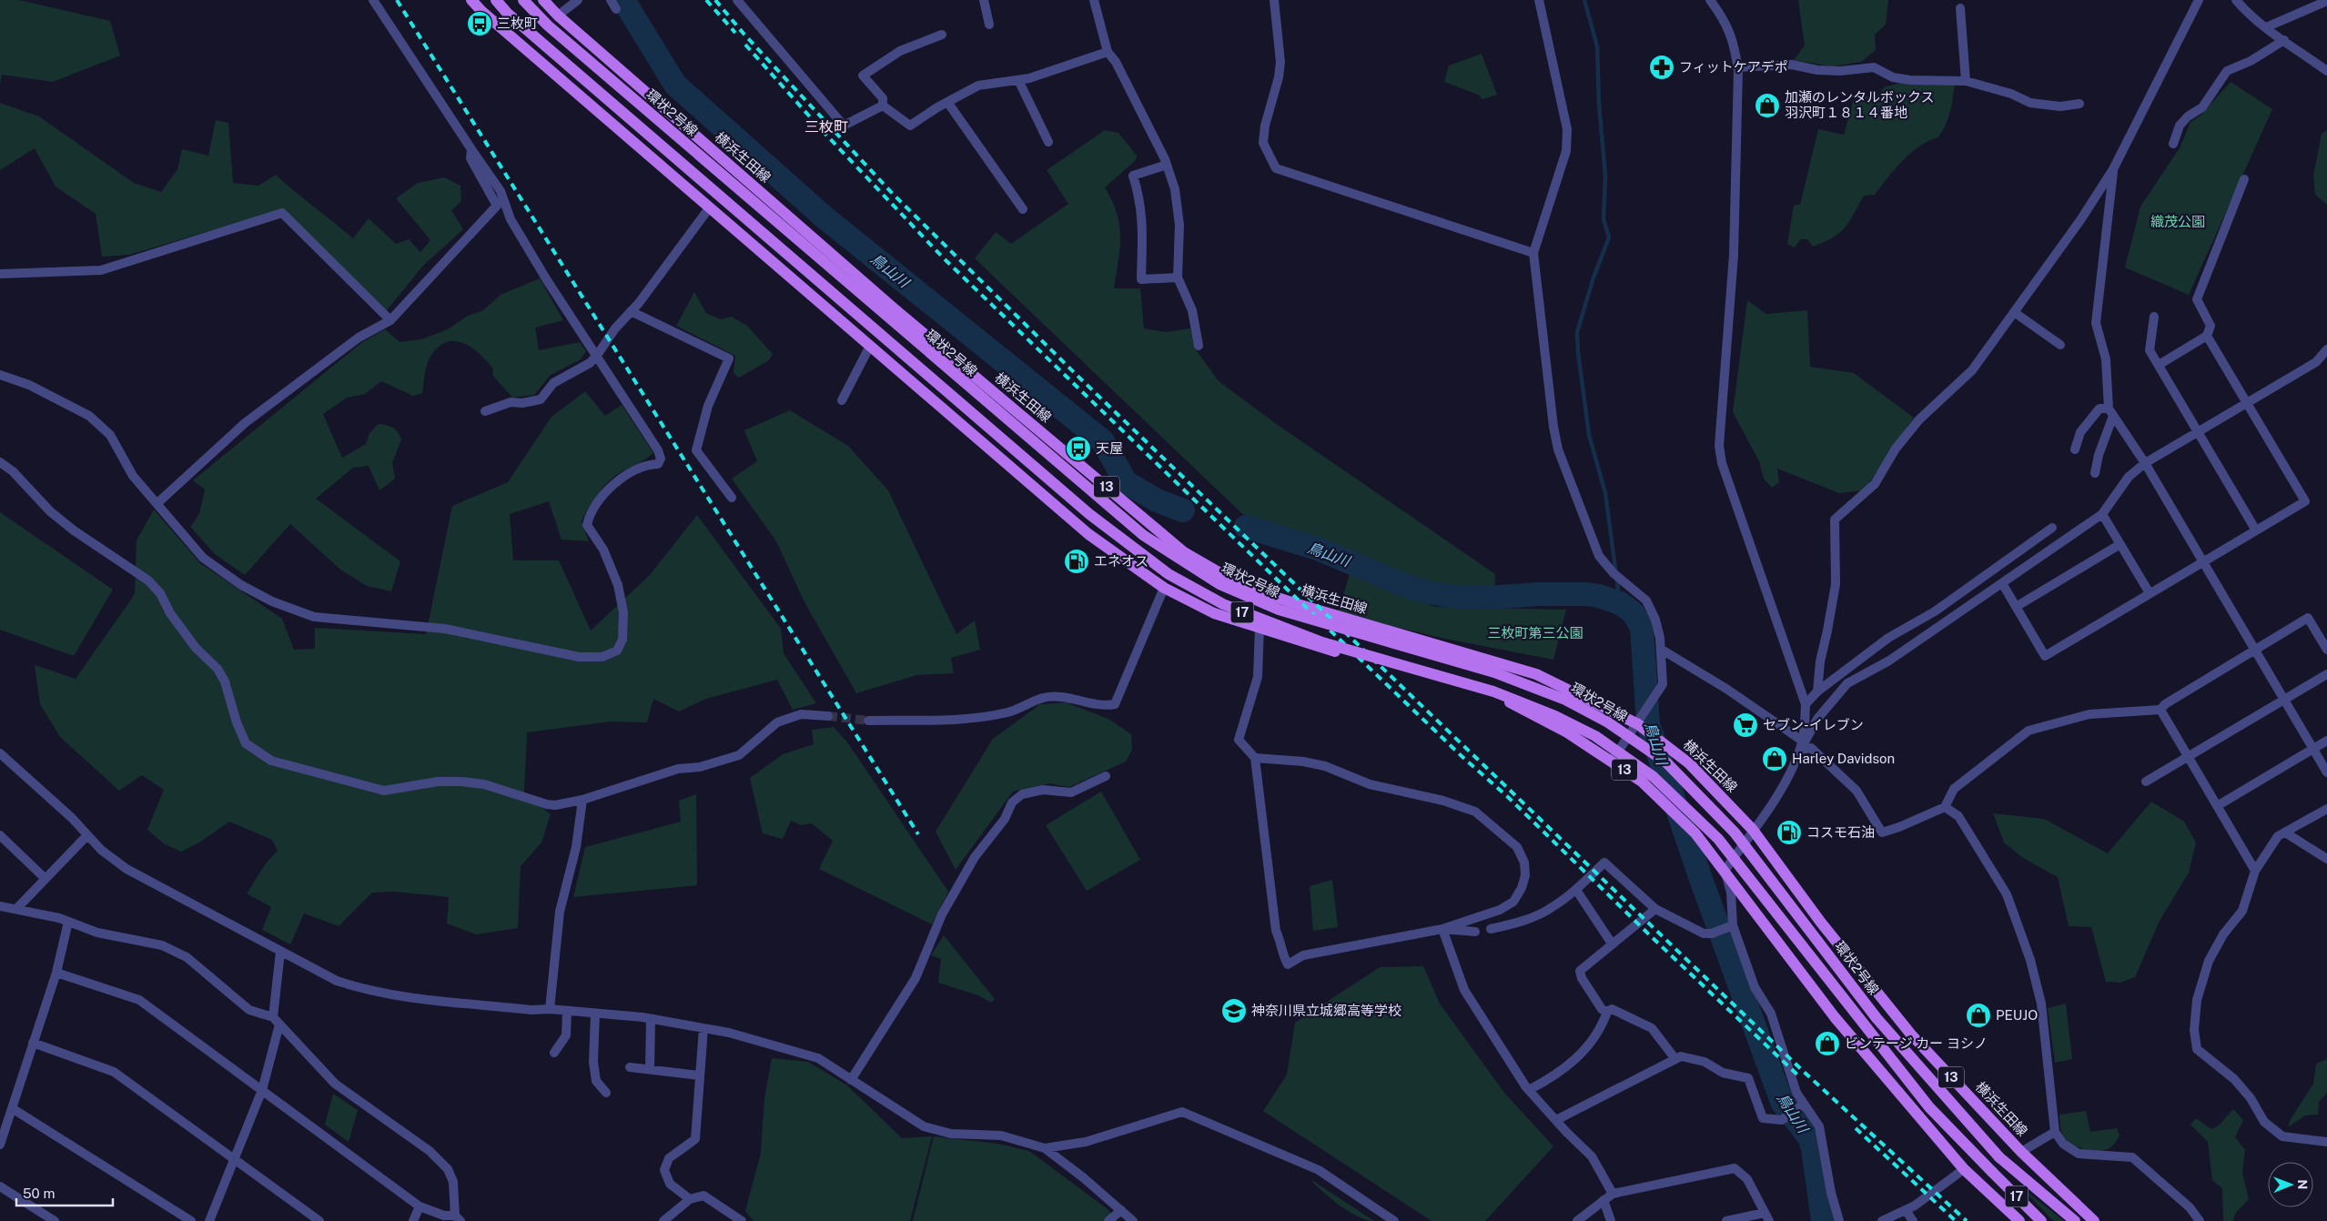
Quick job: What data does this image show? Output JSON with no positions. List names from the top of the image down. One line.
{"streets":{"main road":["環状2号線","横浜生田線","13","17"]},"districts":["三枚町"],"water":["鳥山川"],"parks":["織茂公園","三枚町第三公園"],"places":{"bus stop":["三枚町","天屋"],"pharmacy":["フィットケアデポ"],"shop":["加瀬のレンタルボックス 羽沢町１８１４番地","Harley Davidson","PEUJO","ビンテージ カー ヨシノ"],"fuel station":["エネオス","コスモ石油"],"supermarket":["セブン-イレブン"],"school or university":["神奈川県立城郷高等学校"]},"scale_bar":"50 m","north":"right"}
